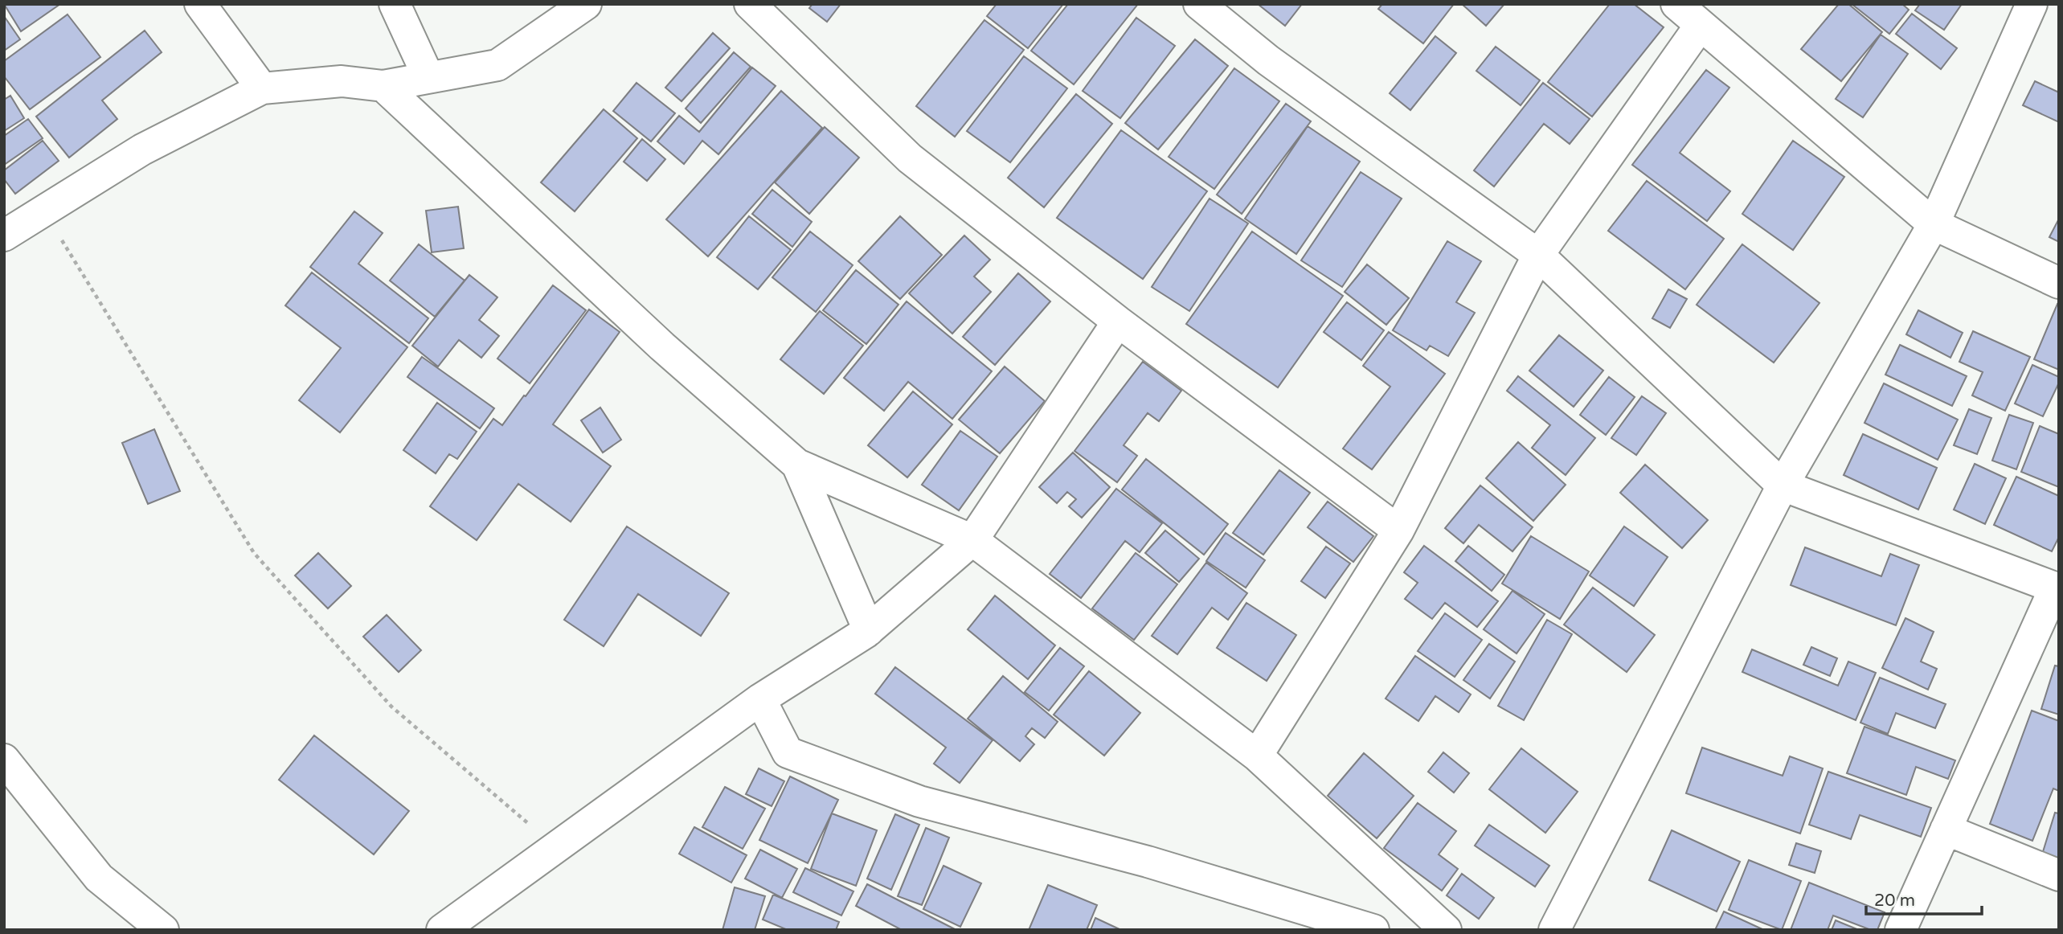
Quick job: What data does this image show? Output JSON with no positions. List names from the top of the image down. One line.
{"scale_bar":"20 m"}
